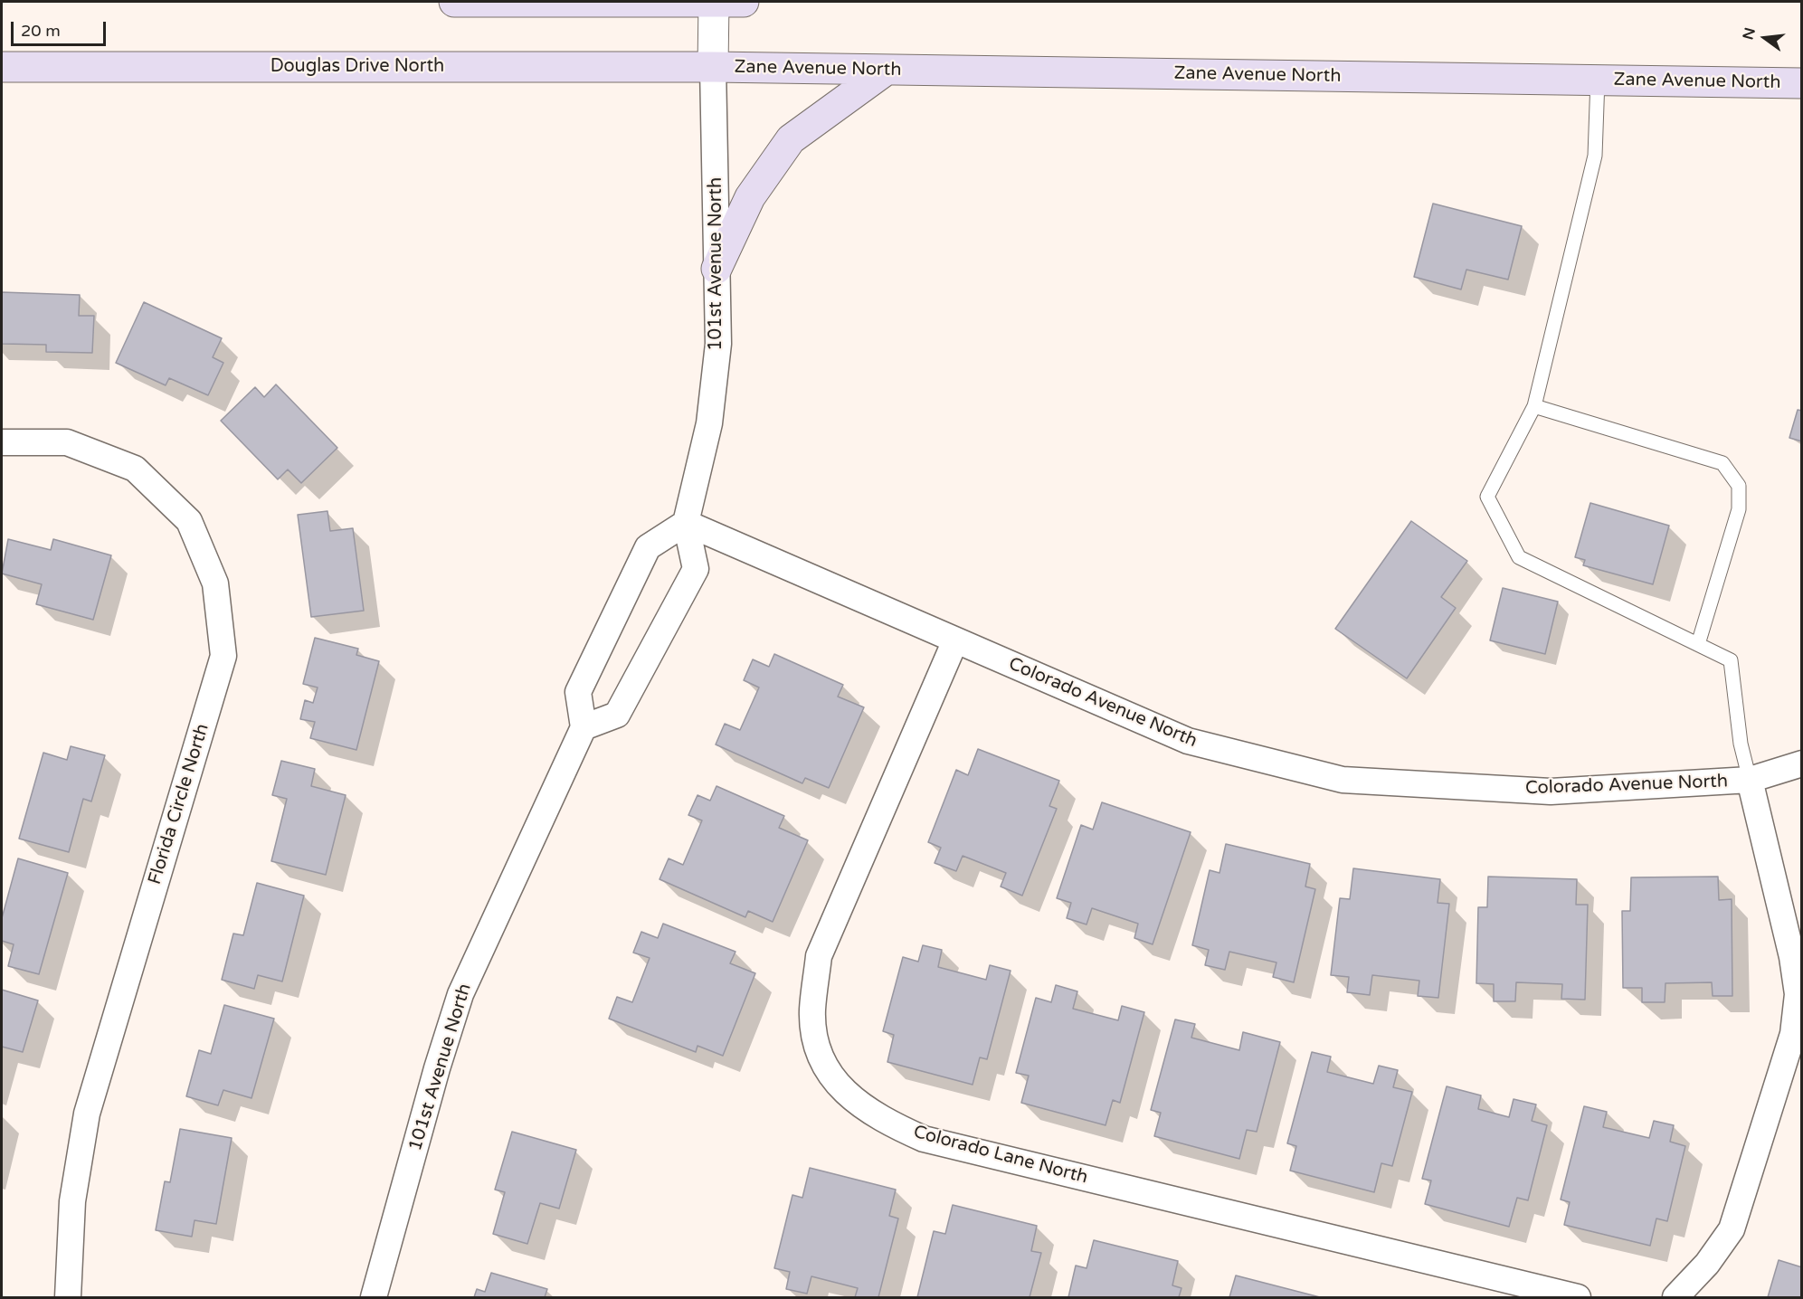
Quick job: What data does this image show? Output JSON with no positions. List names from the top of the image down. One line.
{"streets":{"main road":["Douglas Drive North","Zane Avenue North"],"street":["101st Avenue North","Colorado Avenue North","Florida Circle North","Colorado Lane North"]},"crossings":[["Douglas Drive North","Zane Avenue North"],["Douglas Drive North","101st Avenue North"],["Zane Avenue North","101st Avenue North"],["101st Avenue North","Colorado Avenue North"],["Colorado Avenue North","Colorado Lane North"]],"scale_bar":"20 m","north":"left"}
